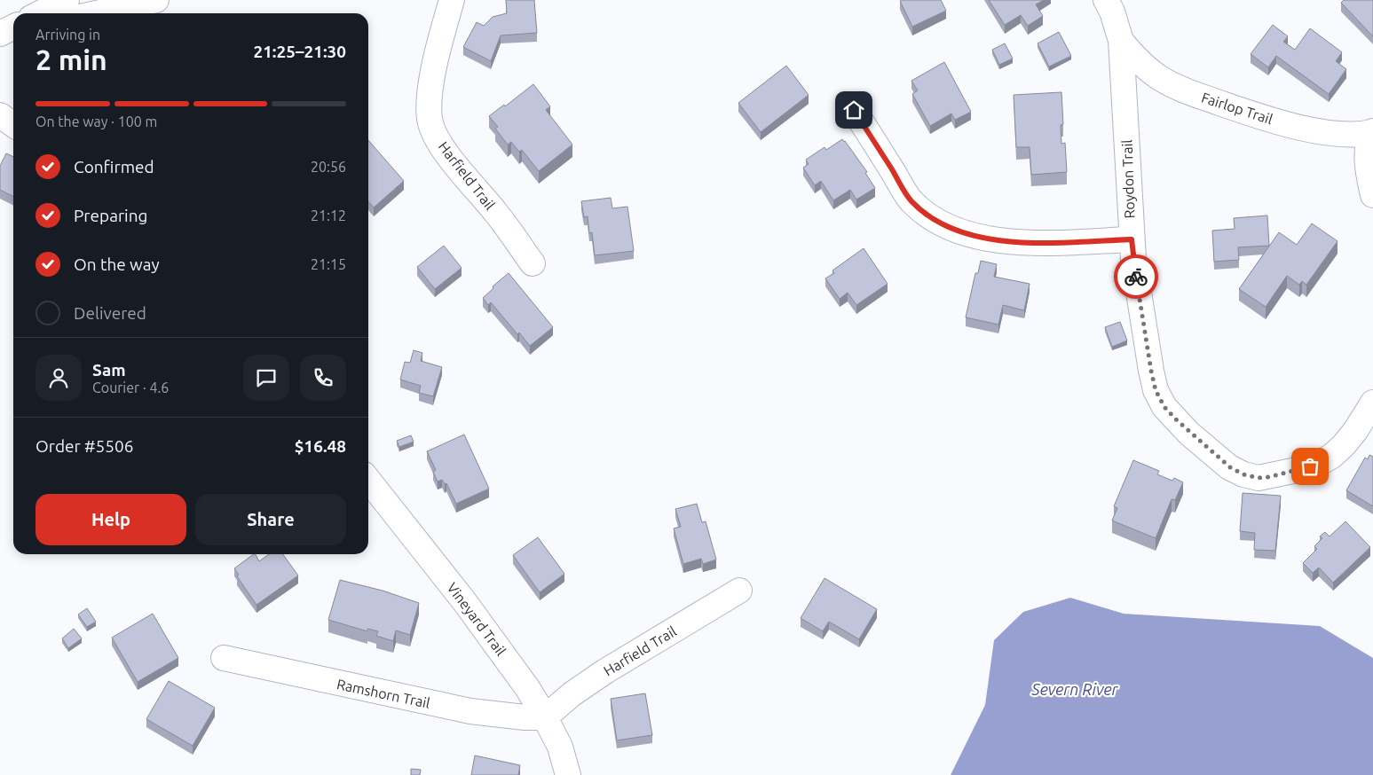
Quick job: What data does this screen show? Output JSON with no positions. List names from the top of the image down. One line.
{"streets":{"street":["Fairlop Trail","Harfield Trail","Roydon Trail","Vineyard Trail","Ramshorn Trail"]},"crossings":[["Fairlop Trail","Roydon Trail"],["Harfield Trail","Vineyard Trail"],["Harfield Trail","Ramshorn Trail"],["Vineyard Trail","Ramshorn Trail"]],"water":["Severn River"],"page":{"heading":["2 min","Arriving in","21:25–21:30"],"panel":["Sam","Courier · 4.6","Order #5506","$16.48"],"bar":"On the way · 100 m","list":[["Confirmed","20:56"],["Preparing","21:12"],["On the way","21:15"],"Delivered"],"buttons":["Help","Share"]}}
